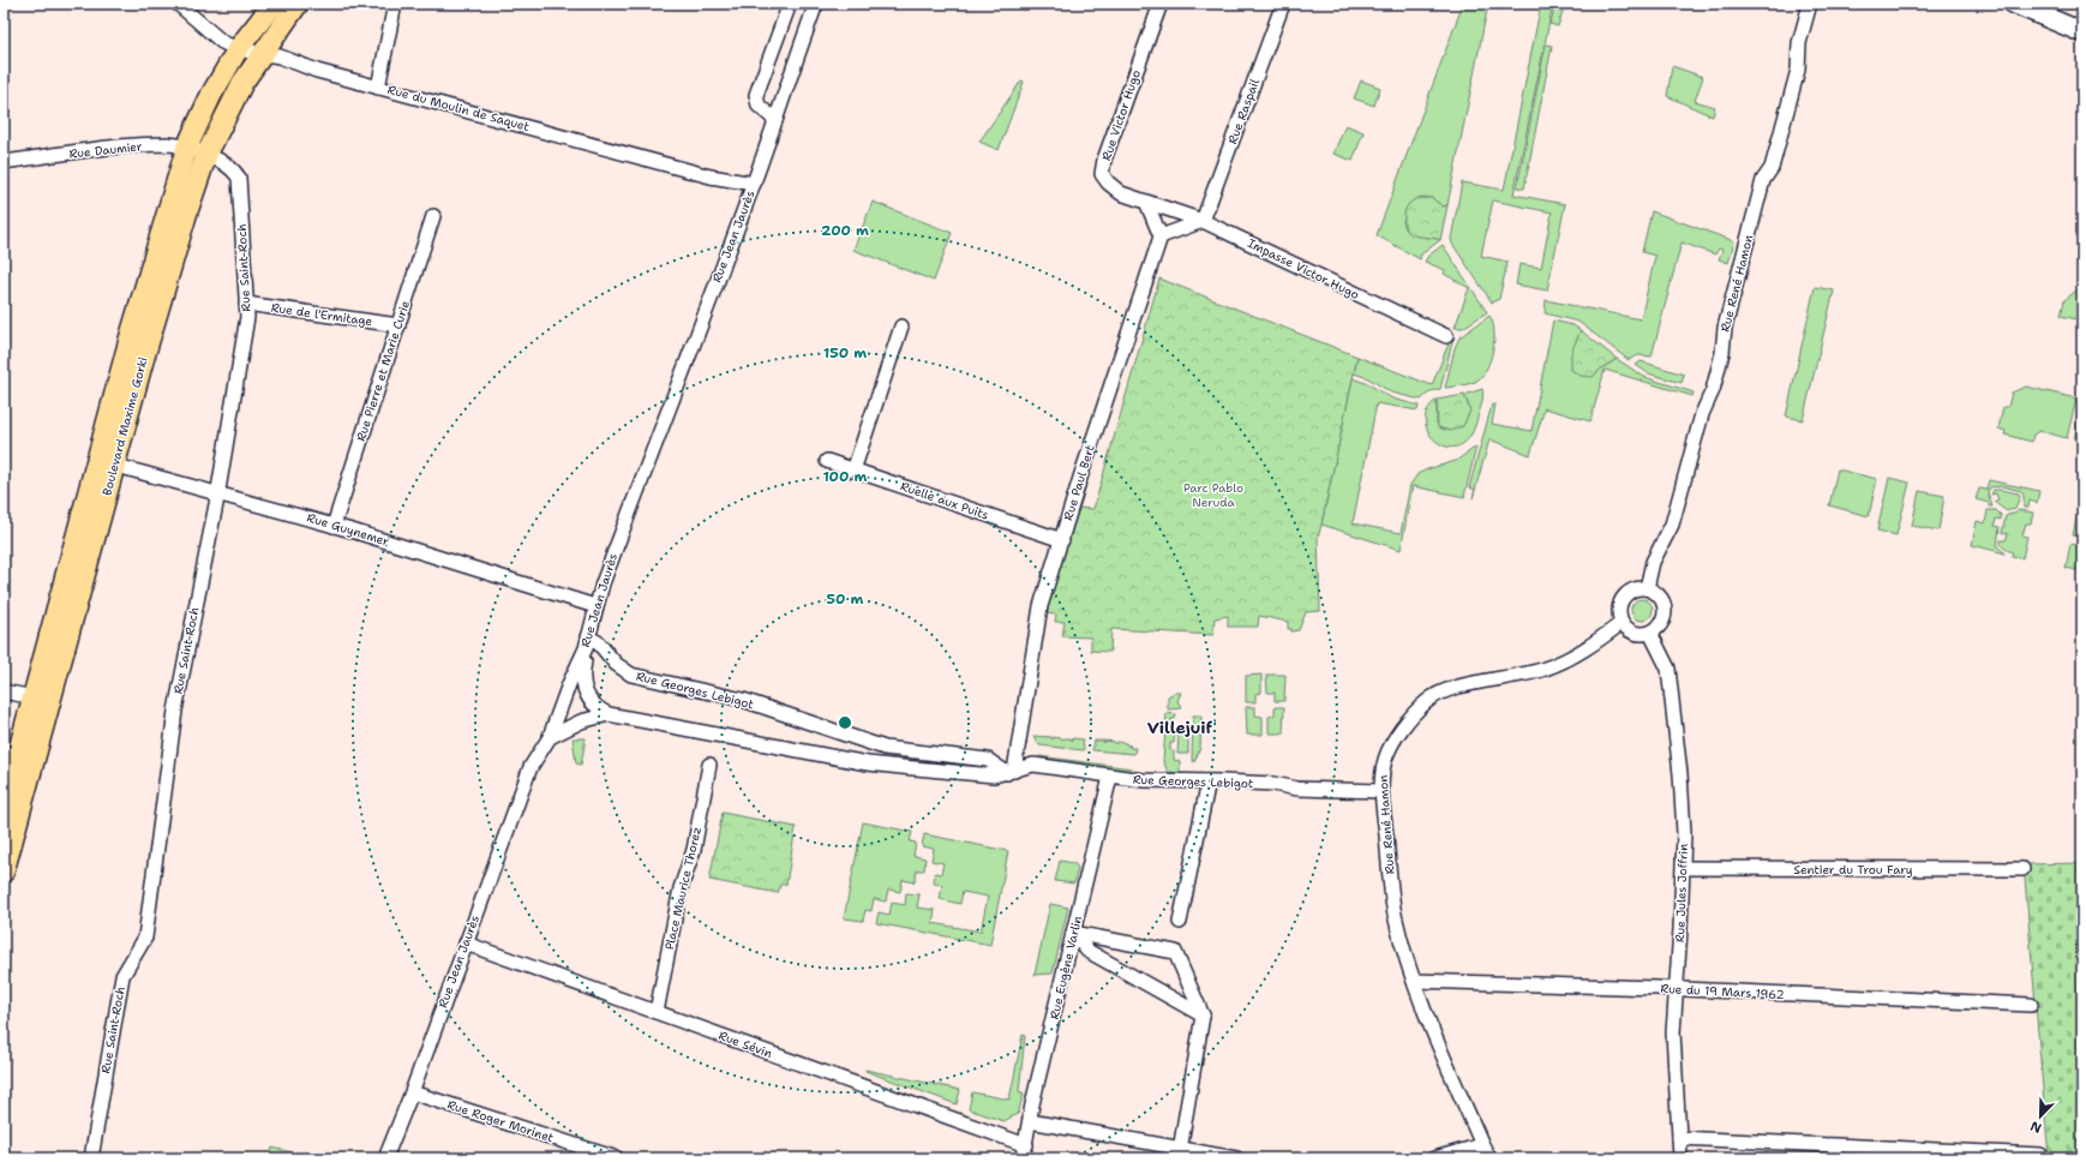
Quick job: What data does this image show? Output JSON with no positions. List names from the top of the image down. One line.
{"streets":{"main road":["Boulevard Maxime Gorki"],"street":["Rue du Moulin de Saquet","Rue Raspail","Rue Victor Hugo","Rue Daumier","Rue Jean Jaurès","Rue Saint-Roch","Impasse Victor Hugo","Rue René Hamon","Rue de l'Ermitage","Rue Pierre et Marie Curie","Rue Paul Bert","Ruelle aux Puits","Rue Guynemer","Rue Georges Lebigot","Sentier du Trou Fary","Place Maurice Thorez","Rue Jules Joffrin","Rue Eugène Varlin","Rue du 19 Mars 1962","Rue Sévin","Rue Roger Morinet"]},"crossings":[["Rue du Moulin de Saquet","Rue Jean Jaurès"],["Rue du Moulin de Saquet","Boulevard Maxime Gorki"],["Rue Raspail","Rue Victor Hugo"],["Rue Raspail","Impasse Victor Hugo"],["Rue Victor Hugo","Impasse Victor Hugo"],["Rue Daumier","Rue Saint-Roch"],["Rue Daumier","Boulevard Maxime Gorki"],["Rue Jean Jaurès","Rue Guynemer"],["Rue Jean Jaurès","Rue Georges Lebigot"],["Rue Jean Jaurès","Rue Sévin"],["Rue Jean Jaurès","Rue Roger Morinet"],["Rue Saint-Roch","Rue de l'Ermitage"],["Rue Saint-Roch","Boulevard Maxime Gorki"],["Rue Saint-Roch","Rue Guynemer"],["Rue René Hamon","Rue Georges Lebigot"],["Rue René Hamon","Rue Jules Joffrin"],["Rue René Hamon","Rue du 19 Mars 1962"],["Rue de l'Ermitage","Rue Pierre et Marie Curie"],["Rue Pierre et Marie Curie","Rue Guynemer"],["Boulevard Maxime Gorki","Rue Guynemer"],["Rue Paul Bert","Ruelle aux Puits"],["Rue Paul Bert","Rue Georges Lebigot"],["Rue Georges Lebigot","Rue Eugène Varlin"],["Sentier du Trou Fary","Rue Jules Joffrin"],["Place Maurice Thorez","Rue Sévin"],["Rue Jules Joffrin","Rue du 19 Mars 1962"],["Rue Eugène Varlin","Rue Sévin"]],"districts":["Villejuif"],"parks":["Parc Pablo Neruda"],"north":"bottom left","rings":["200 m","150 m","100 m","50 m"]}
